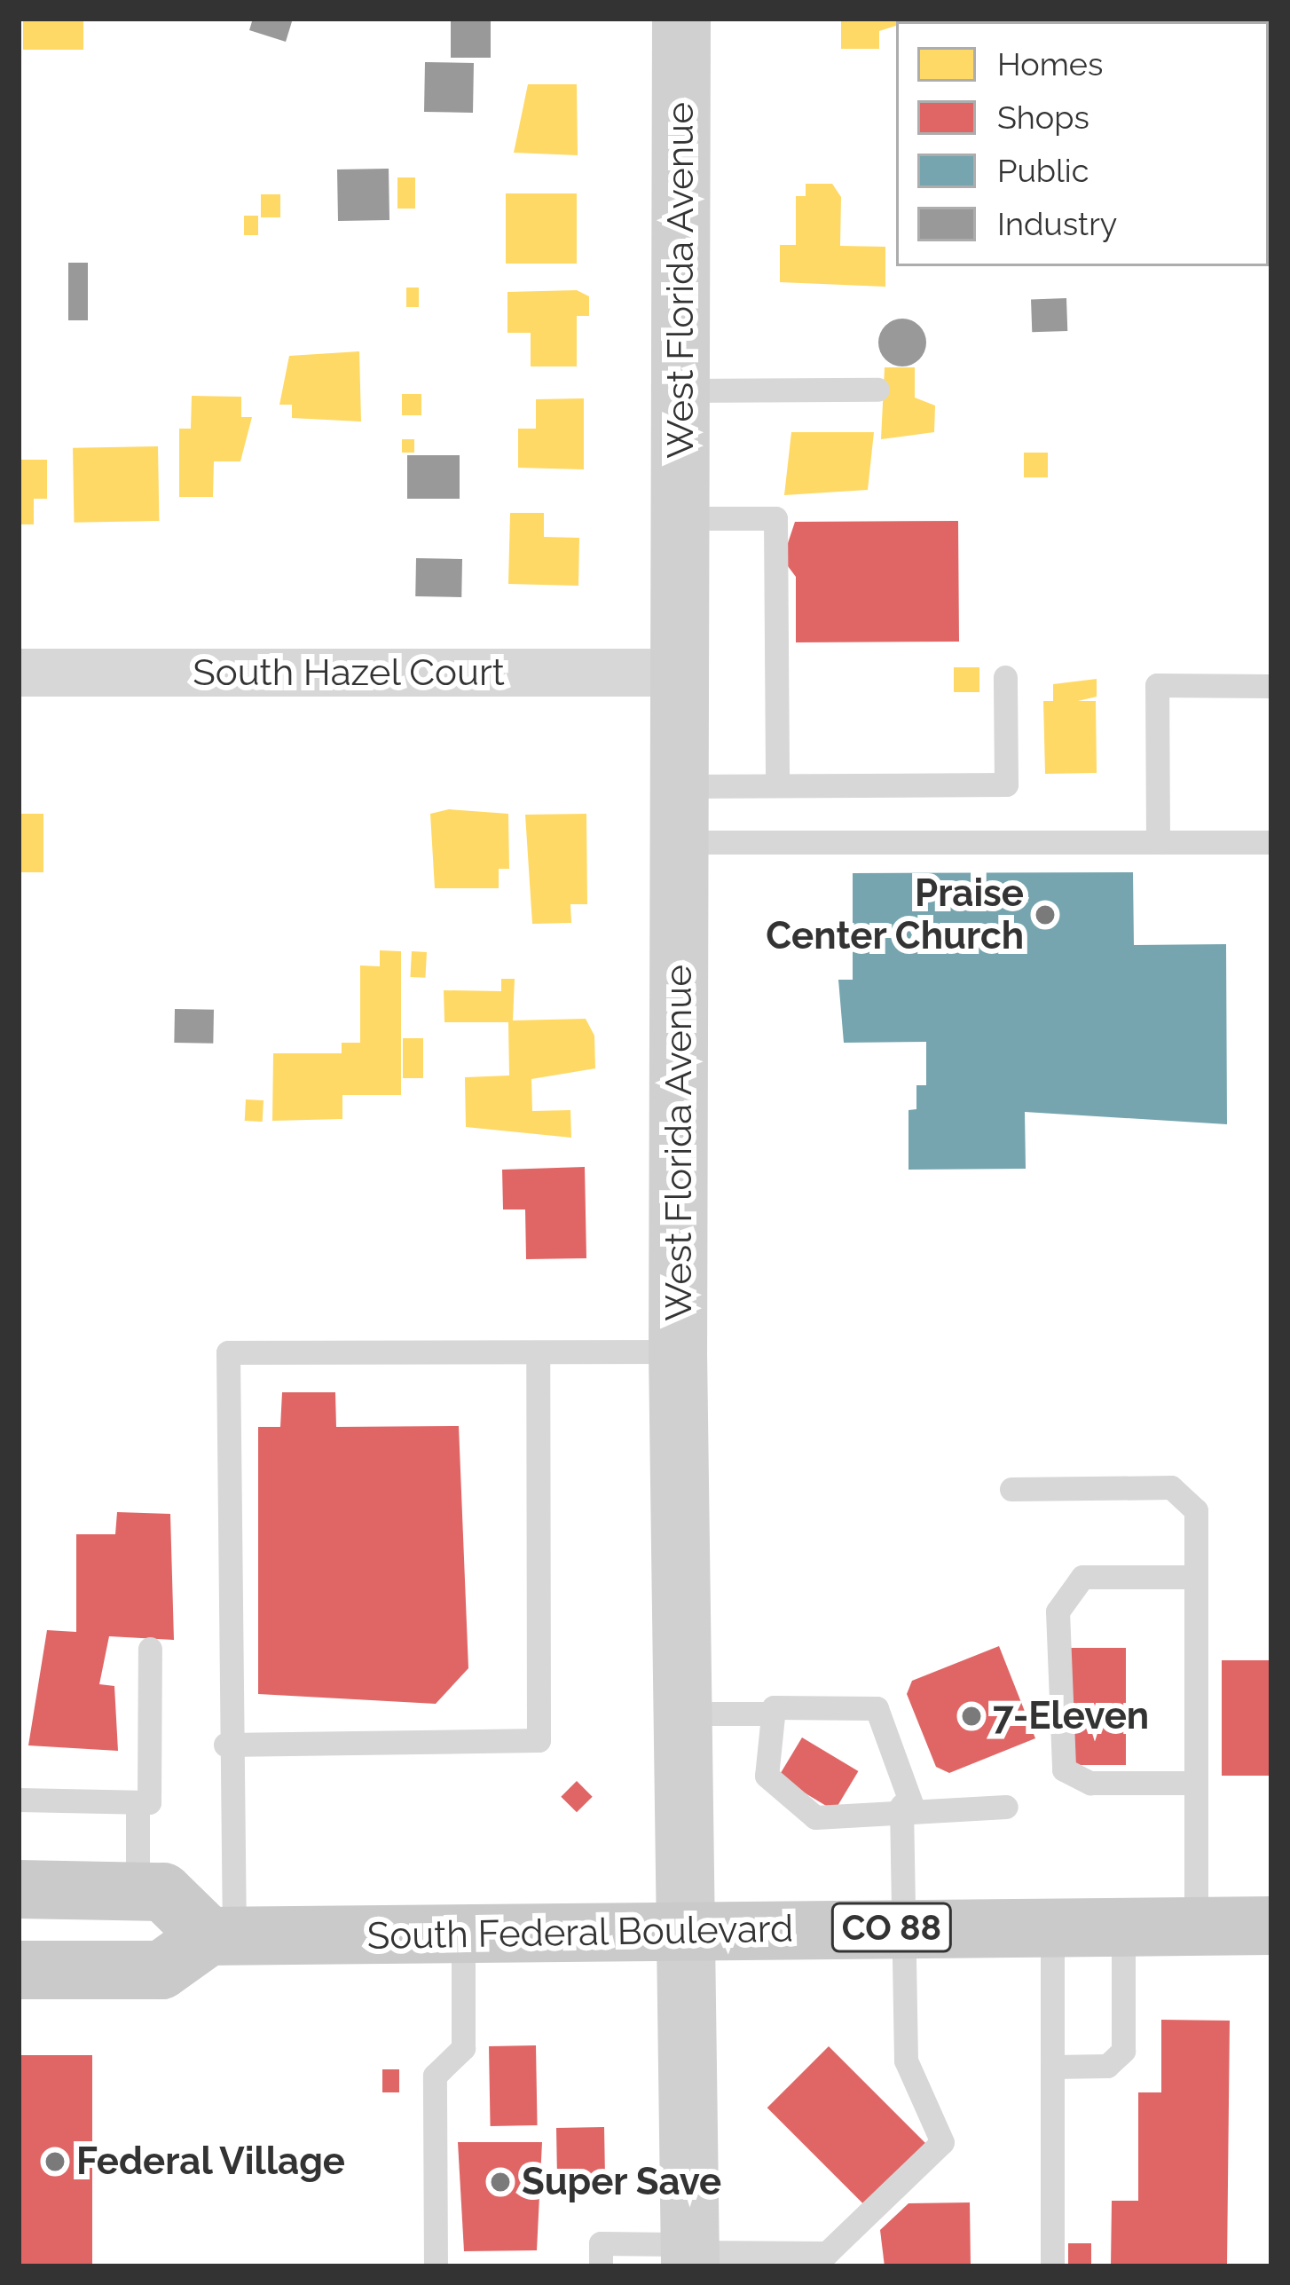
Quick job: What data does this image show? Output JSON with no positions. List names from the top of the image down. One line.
{"streets":{"main road":["CO 88","South Federal Boulevard"],"street":["West Florida Avenue","South Hazel Court"]},"crossings":[["West Florida Avenue","South Hazel Court"],["West Florida Avenue","South Federal Boulevard"]],"places":["Praise Center Church","7-Eleven","Federal Village","Super Save"],"legend":["Homes","Shops","Public","Industry"]}
